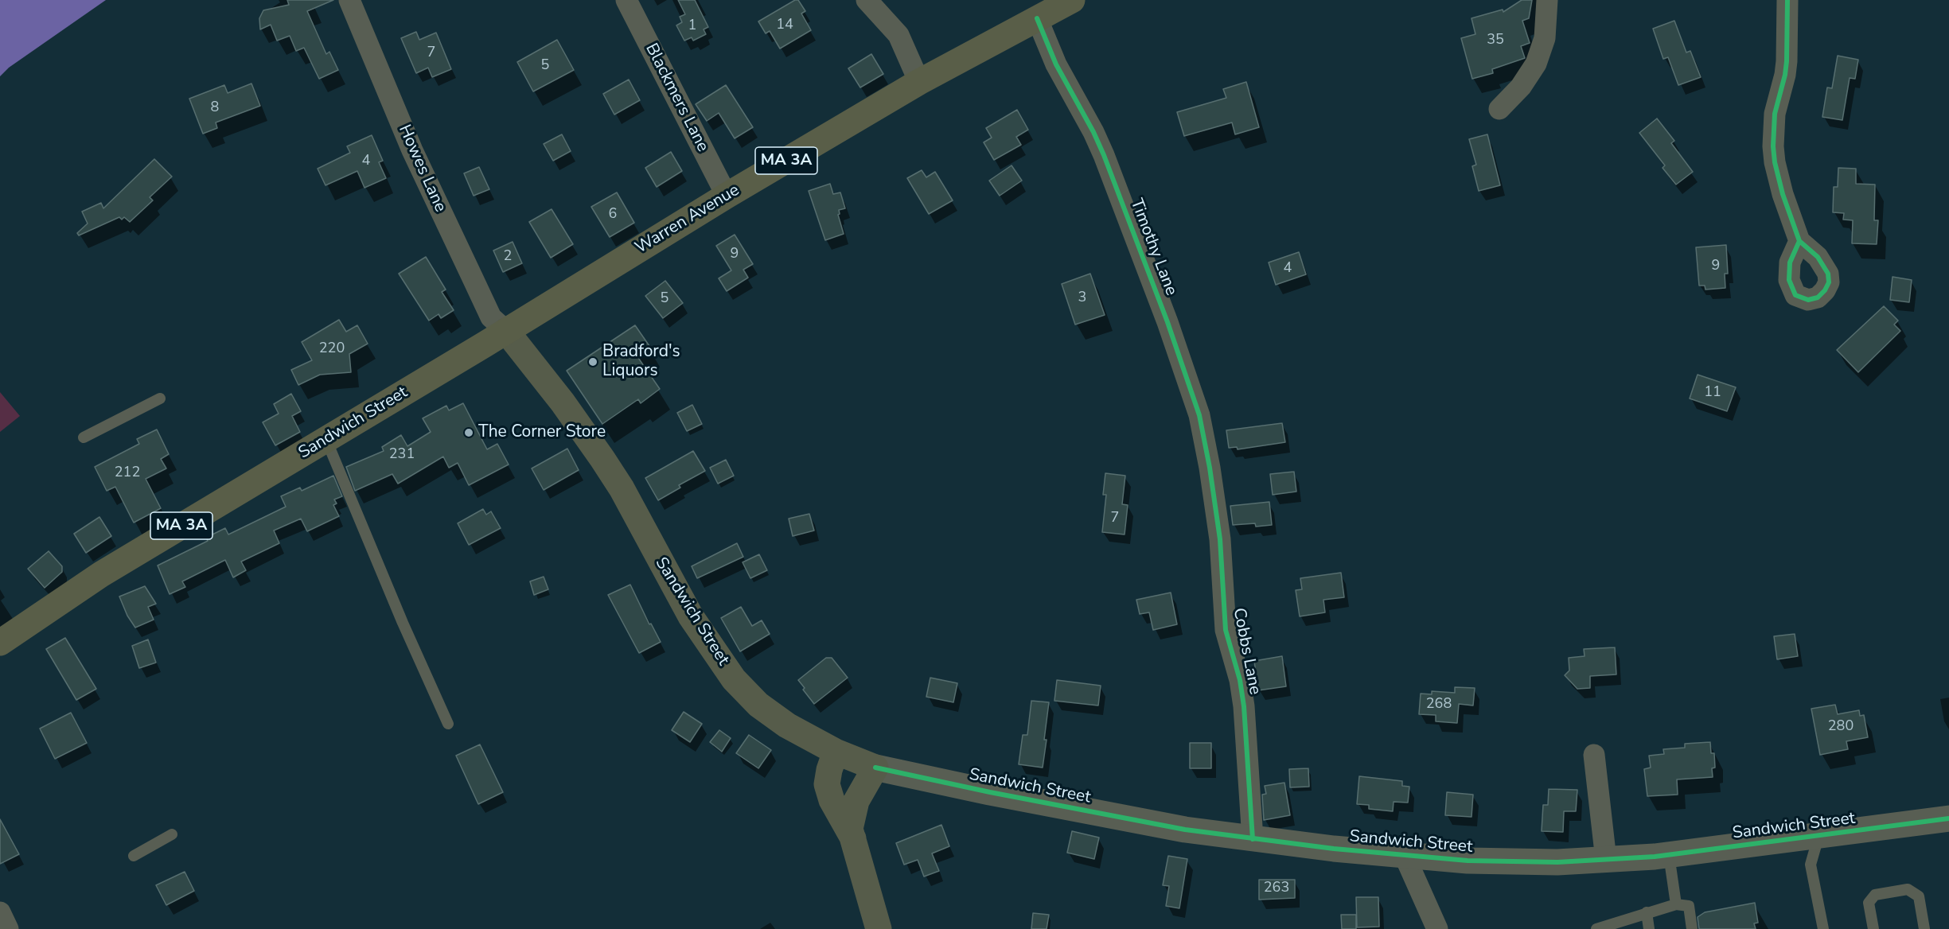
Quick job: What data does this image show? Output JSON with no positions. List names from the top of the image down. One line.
{"streets":{"main road":["MA 3A","Warren Avenue","Sandwich Street"],"street":["Blackmers Lane","Howes Lane","Timothy Lane","Cobbs Lane"]},"crossings":[["Blackmers Lane","Warren Avenue"],["Howes Lane","Warren Avenue"],["Howes Lane","Sandwich Street"],["Warren Avenue","Timothy Lane"],["Warren Avenue","Sandwich Street"],["Timothy Lane","Cobbs Lane"],["Sandwich Street","Cobbs Lane"]],"places":["Bradford's Liquors","The Corner Store"],"house_numbers":["14","1","35","7","5","8","4","6","9","2","9","4","3","5","220","11","231","212","7","268","280","263"]}
